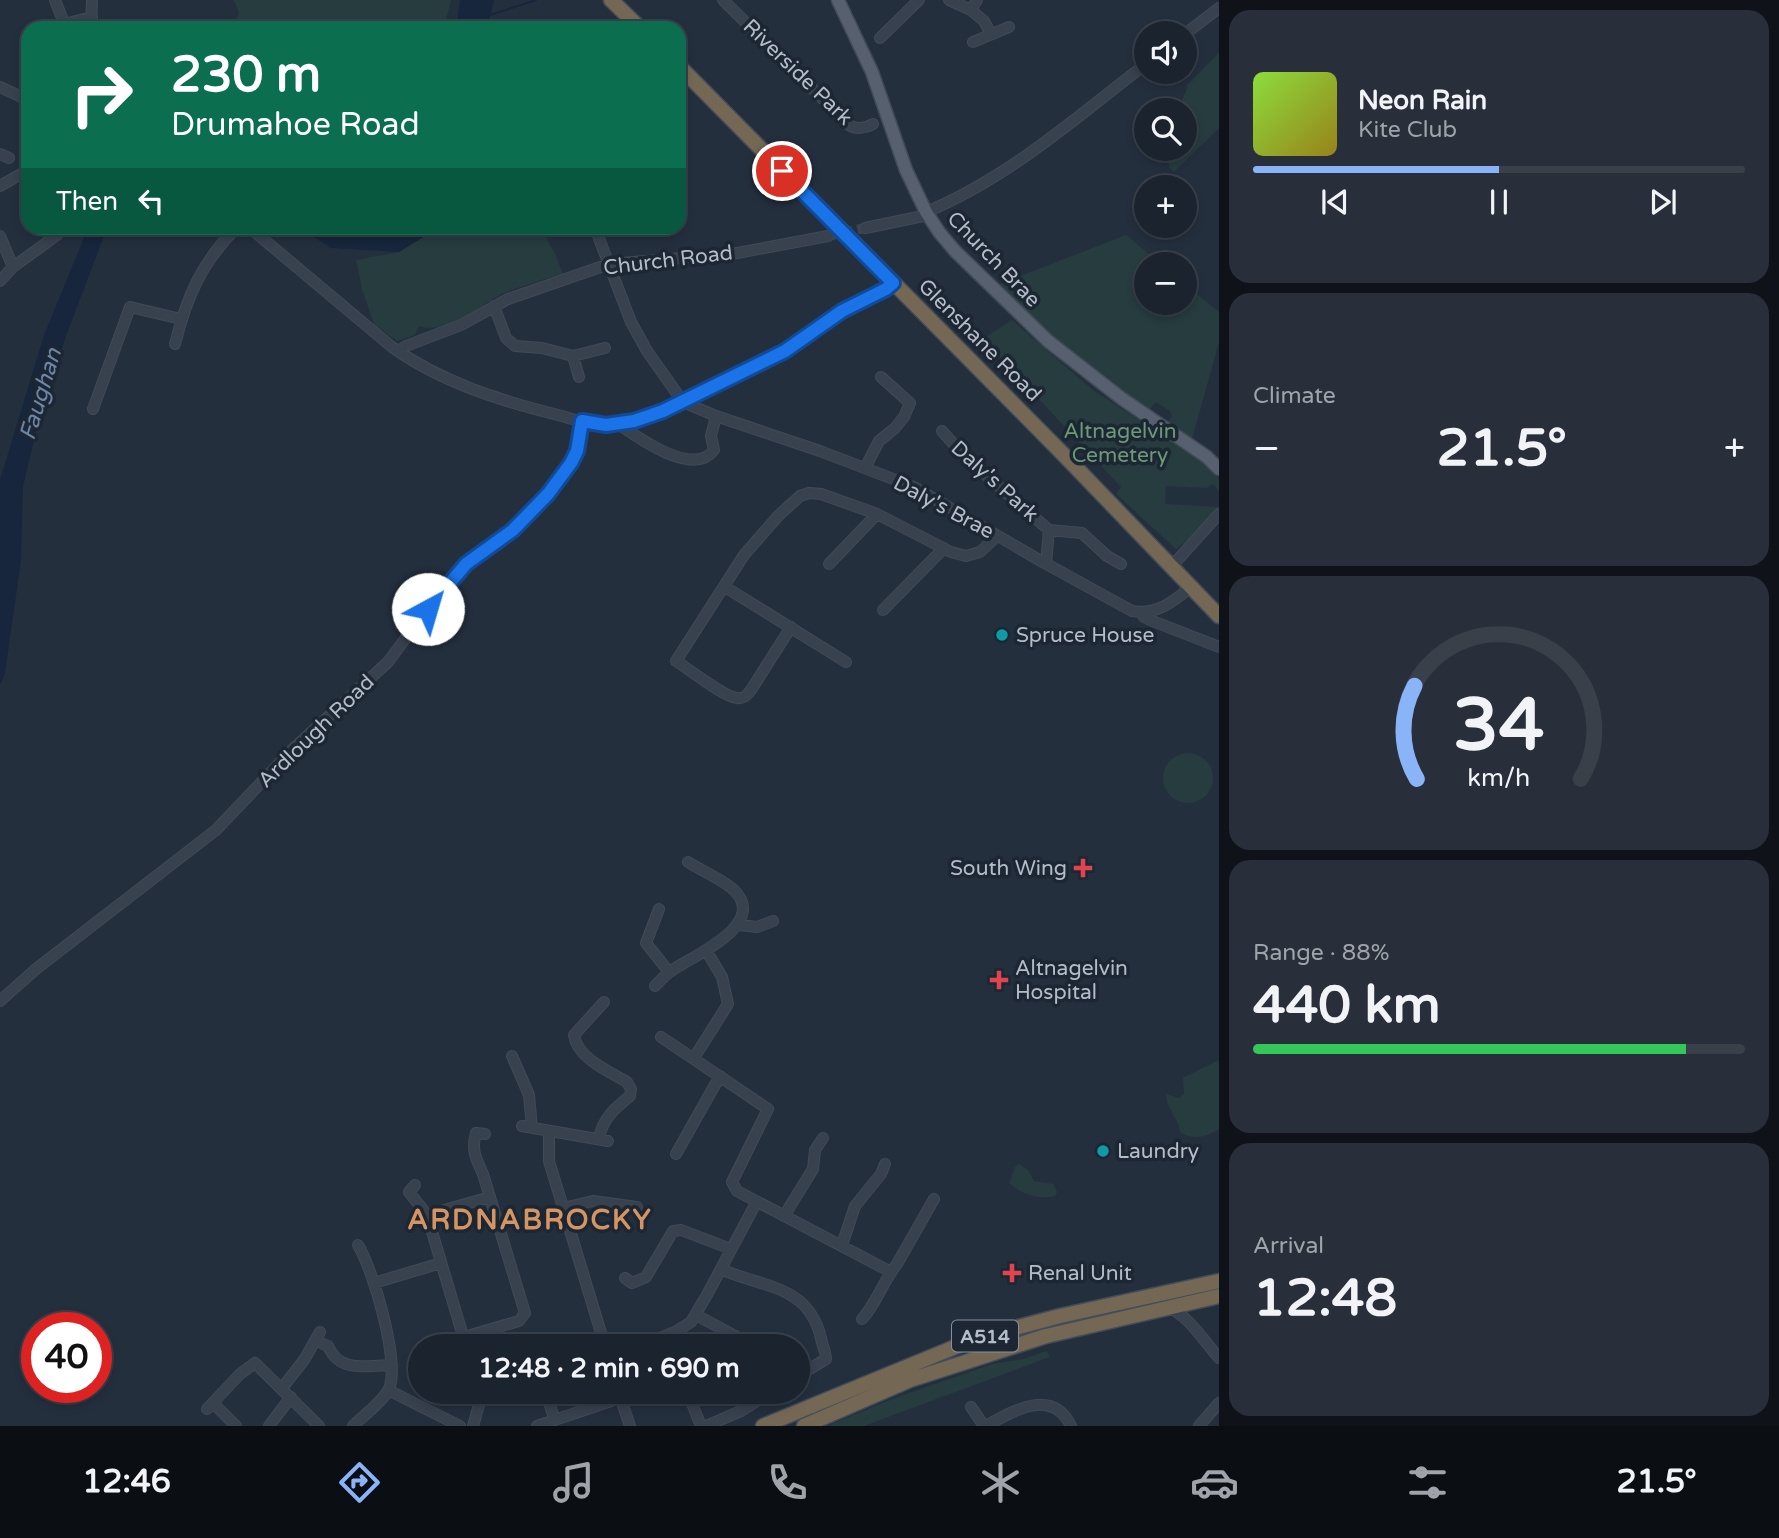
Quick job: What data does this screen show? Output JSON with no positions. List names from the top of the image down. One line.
{"streets":{"highway":["Glenshane Road","A514"],"main road":["Church Brae"],"street":["Riverside Park","Church Road","Daly's Park","Daly's Brae","Ardlough Road"]},"crossings":[["Daly's Park","Daly's Brae"]],"districts":["ARDNABROCKY"],"water":["Faughan"],"parks":["Altnagelvin Cemetery"],"places":{"other":["Spruce House","Laundry"],"health":["South Wing","Altnagelvin Hospital","Renal Unit"]},"page":{"map_buttons":["+","−"],"turn":["230 m","Drumahoe Road"],"song":["Neon Rain","Kite Club"],"then":"Then","tile":["Climate",["Range · 88%","440 km"],["Arrival","12:48"]],"heat":["−","21.5°","+"],"limit":"40","trip":"12:48 · 2 min · 690 m","tabs":["12:46","21.5°"],"gauge":["34","km/h"]}}
